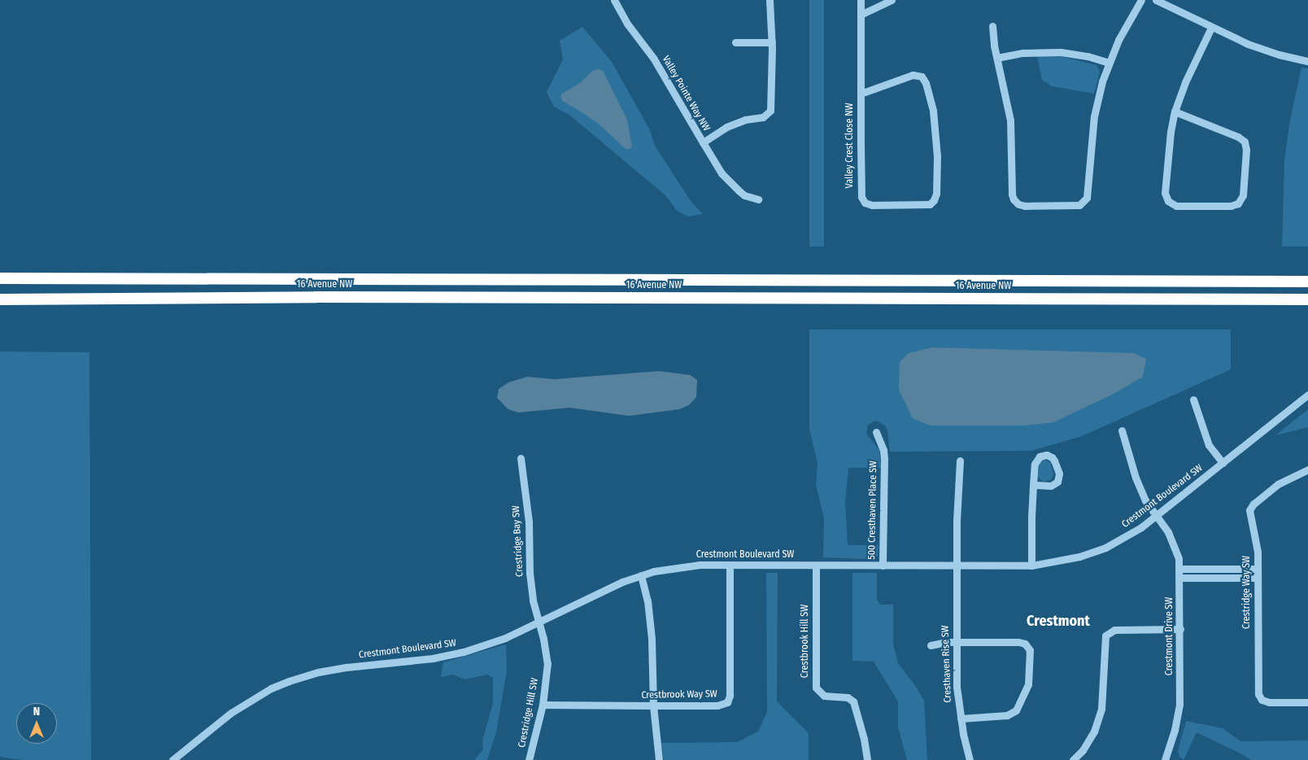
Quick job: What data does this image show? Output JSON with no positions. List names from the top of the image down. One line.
{"streets":{"highway":["16 Avenue NW"],"street":["Valley Pointe Way NW","Valley Crest Close NW","Crestmont Boulevard SW","500 Cresthaven Place SW","Crestridge Bay SW","Crestridge Way SW","Crestmont Drive SW","Crestbrook Hill SW","Cresthaven Rise SW","Crestbrook Way SW","Crestridge Hill SW"]},"crossings":[["Crestmont Boulevard SW","500 Cresthaven Place SW"],["Crestmont Boulevard SW","Crestridge Bay SW"],["Crestmont Boulevard SW","Crestmont Drive SW"],["Crestmont Boulevard SW","Crestbrook Hill SW"],["Crestmont Boulevard SW","Cresthaven Rise SW"],["Crestmont Boulevard SW","Crestbrook Way SW"],["Crestmont Boulevard SW","Crestridge Hill SW"],["Crestridge Bay SW","Crestridge Hill SW"],["Crestbrook Way SW","Crestridge Hill SW"]],"districts":["Crestmont"],"north":"top"}
